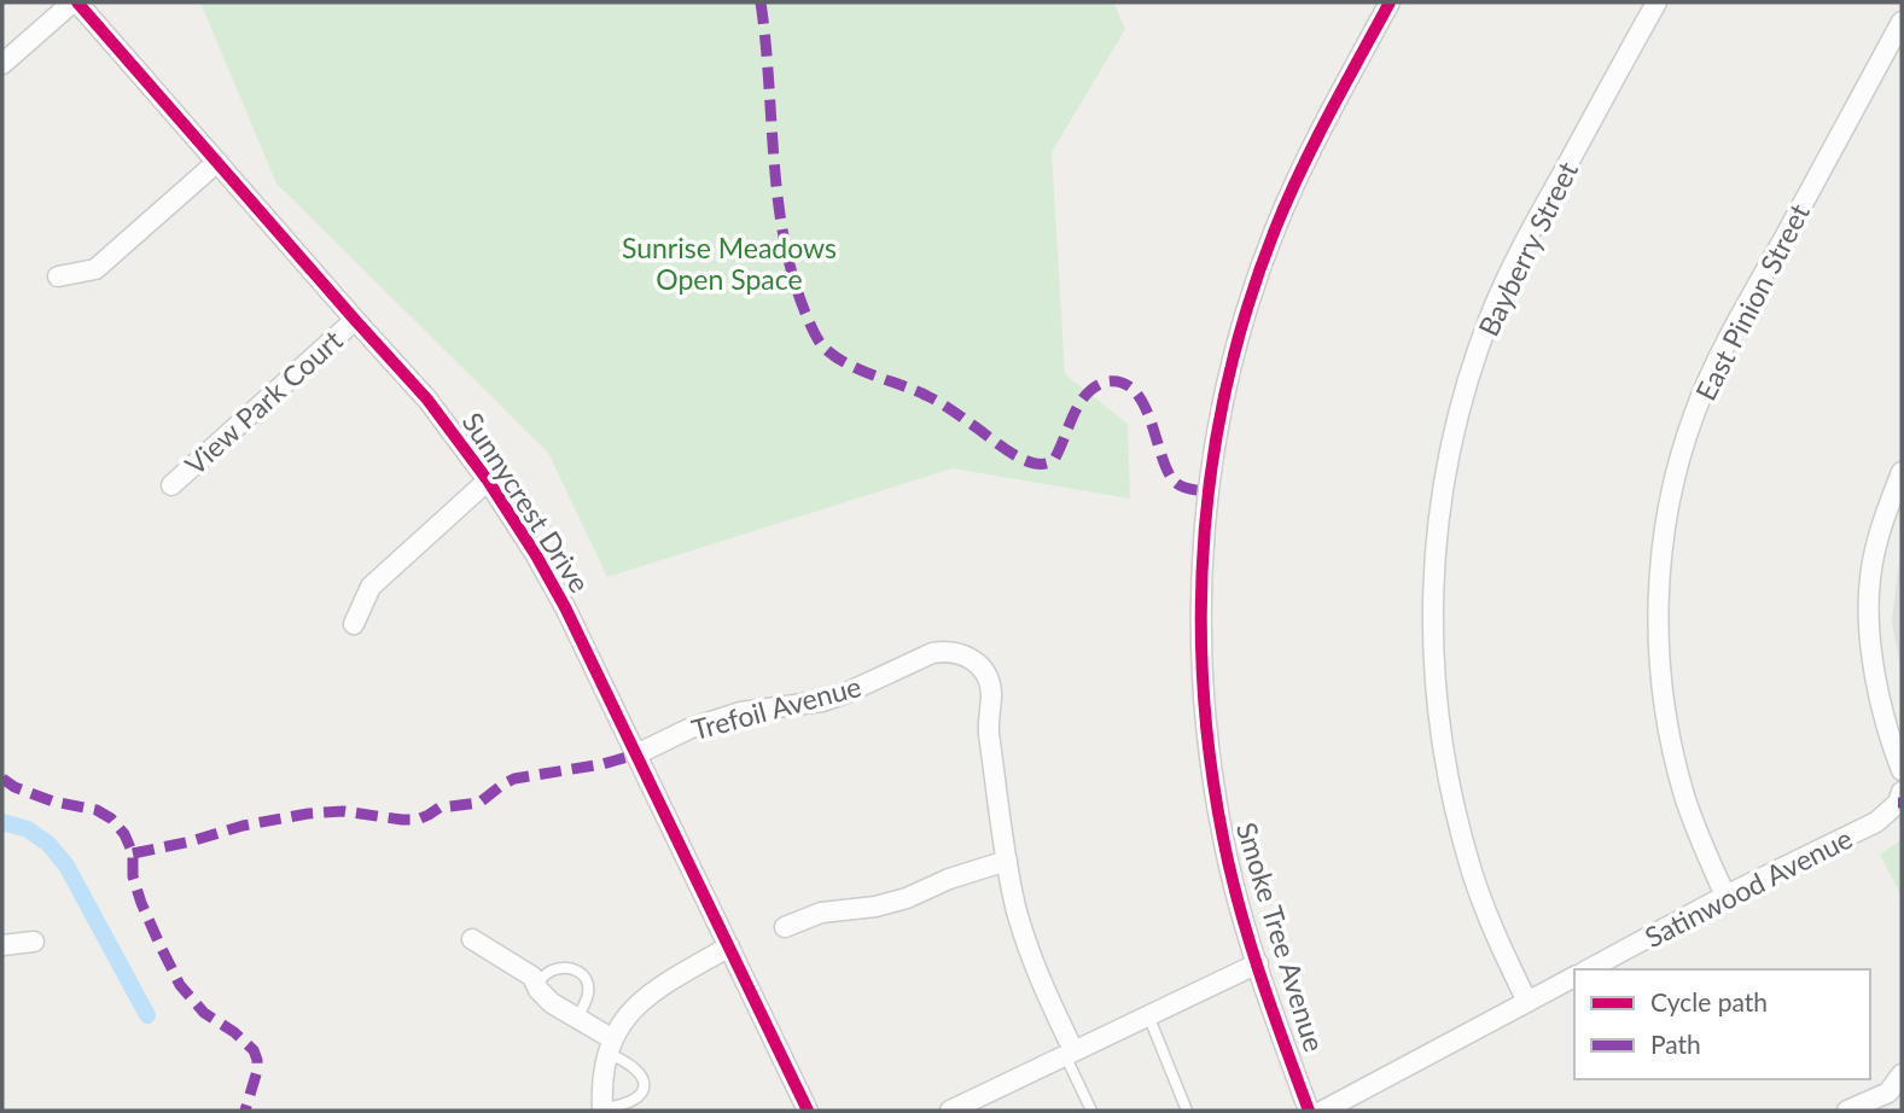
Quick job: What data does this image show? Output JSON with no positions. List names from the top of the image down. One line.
{"streets":{"street":["Bayberry Street","East Pinion Street","View Park Court","Sunnycrest Drive","Trefoil Avenue","Satinwood Avenue","Smoke Tree Avenue"]},"crossings":[["East Pinion Street","Satinwood Avenue"],["View Park Court","Sunnycrest Drive"],["Sunnycrest Drive","Trefoil Avenue"]],"parks":["Sunrise Meadows Open Space"],"legend":["Cycle path","Path"]}
